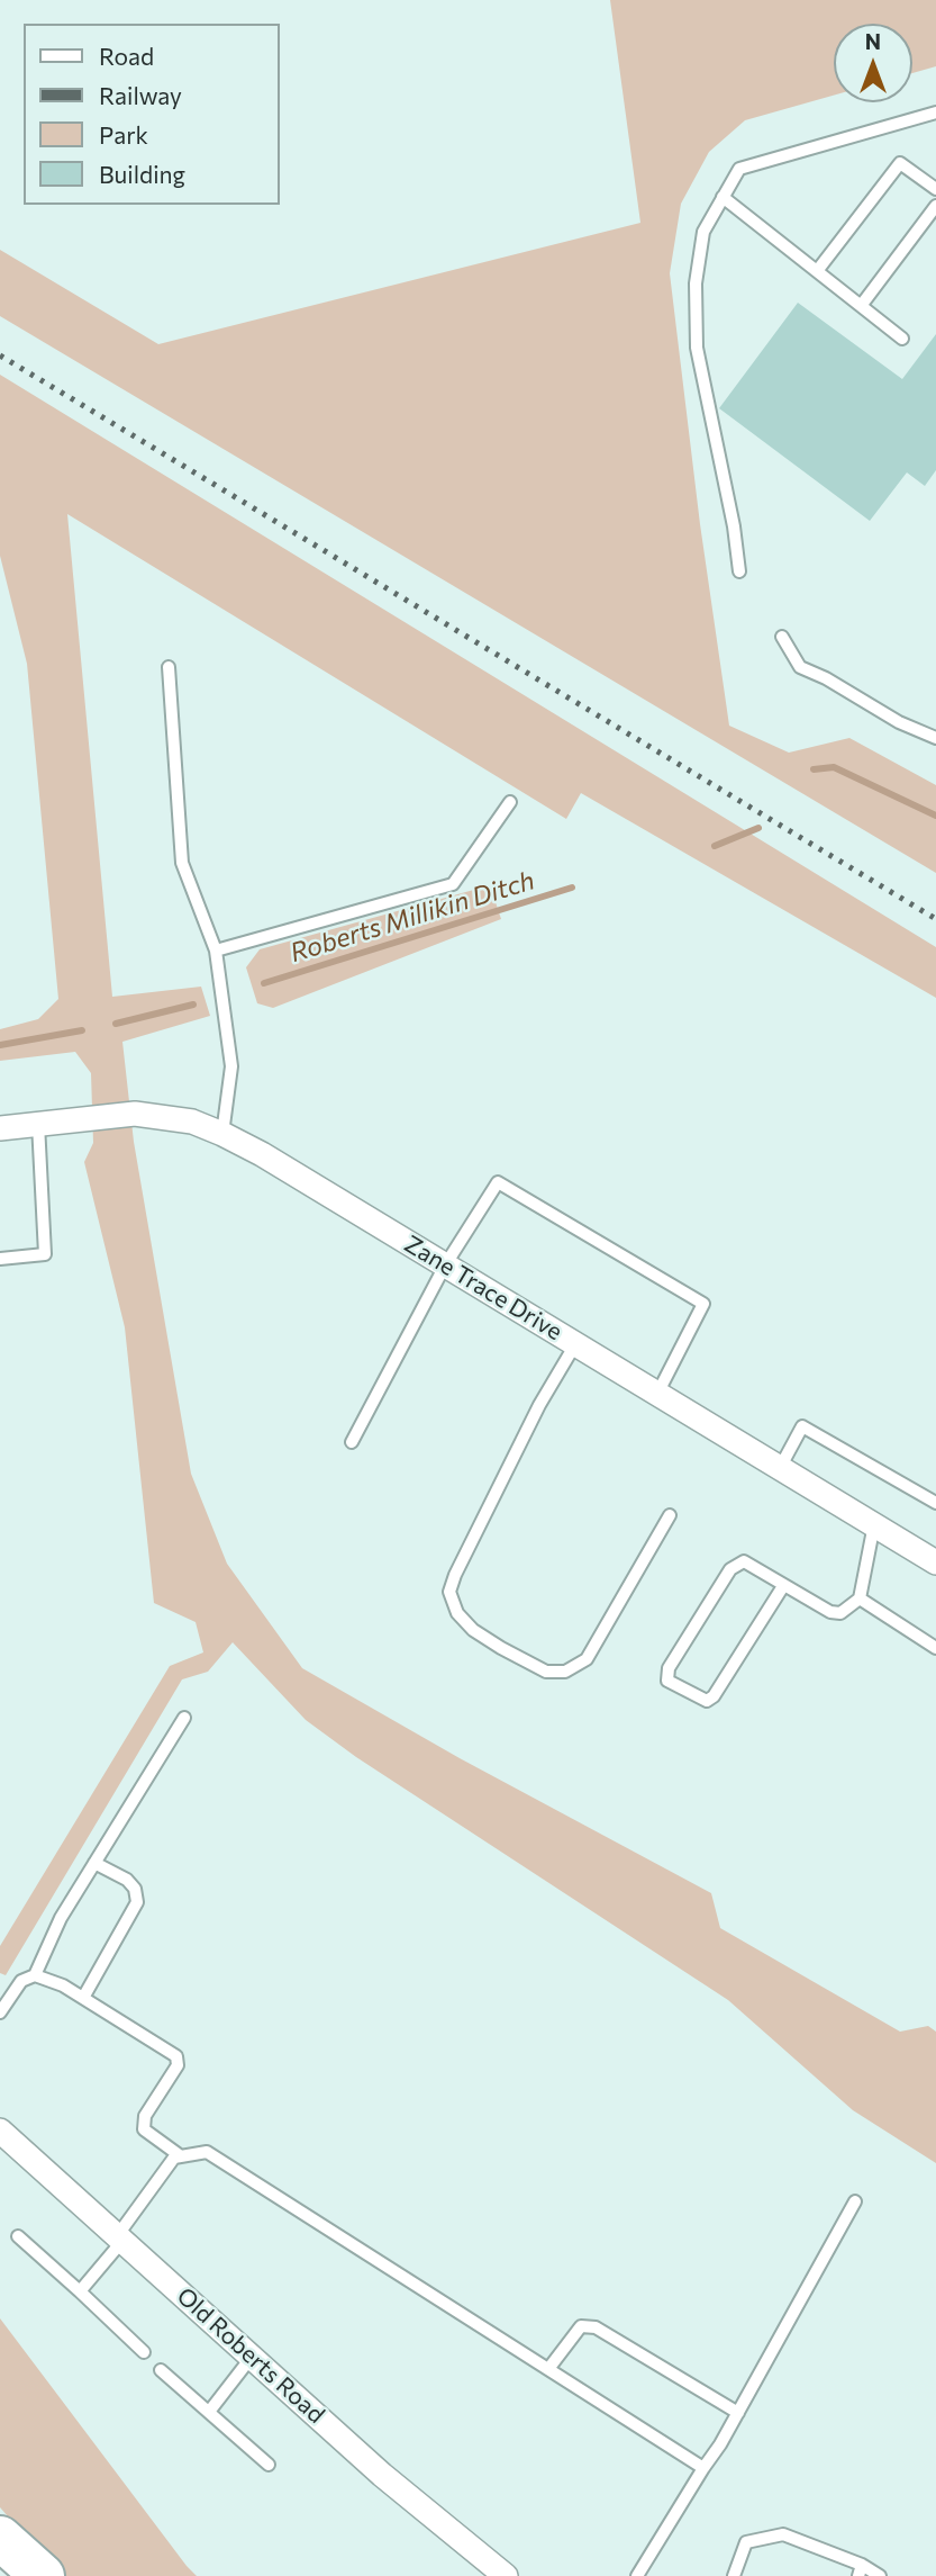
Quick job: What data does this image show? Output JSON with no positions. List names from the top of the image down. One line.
{"streets":{"street":["Zane Trace Drive","Old Roberts Road"]},"water":["Roberts Millikin Ditch"],"legend":["Road","Railway","Park","Building"],"north":"top"}
